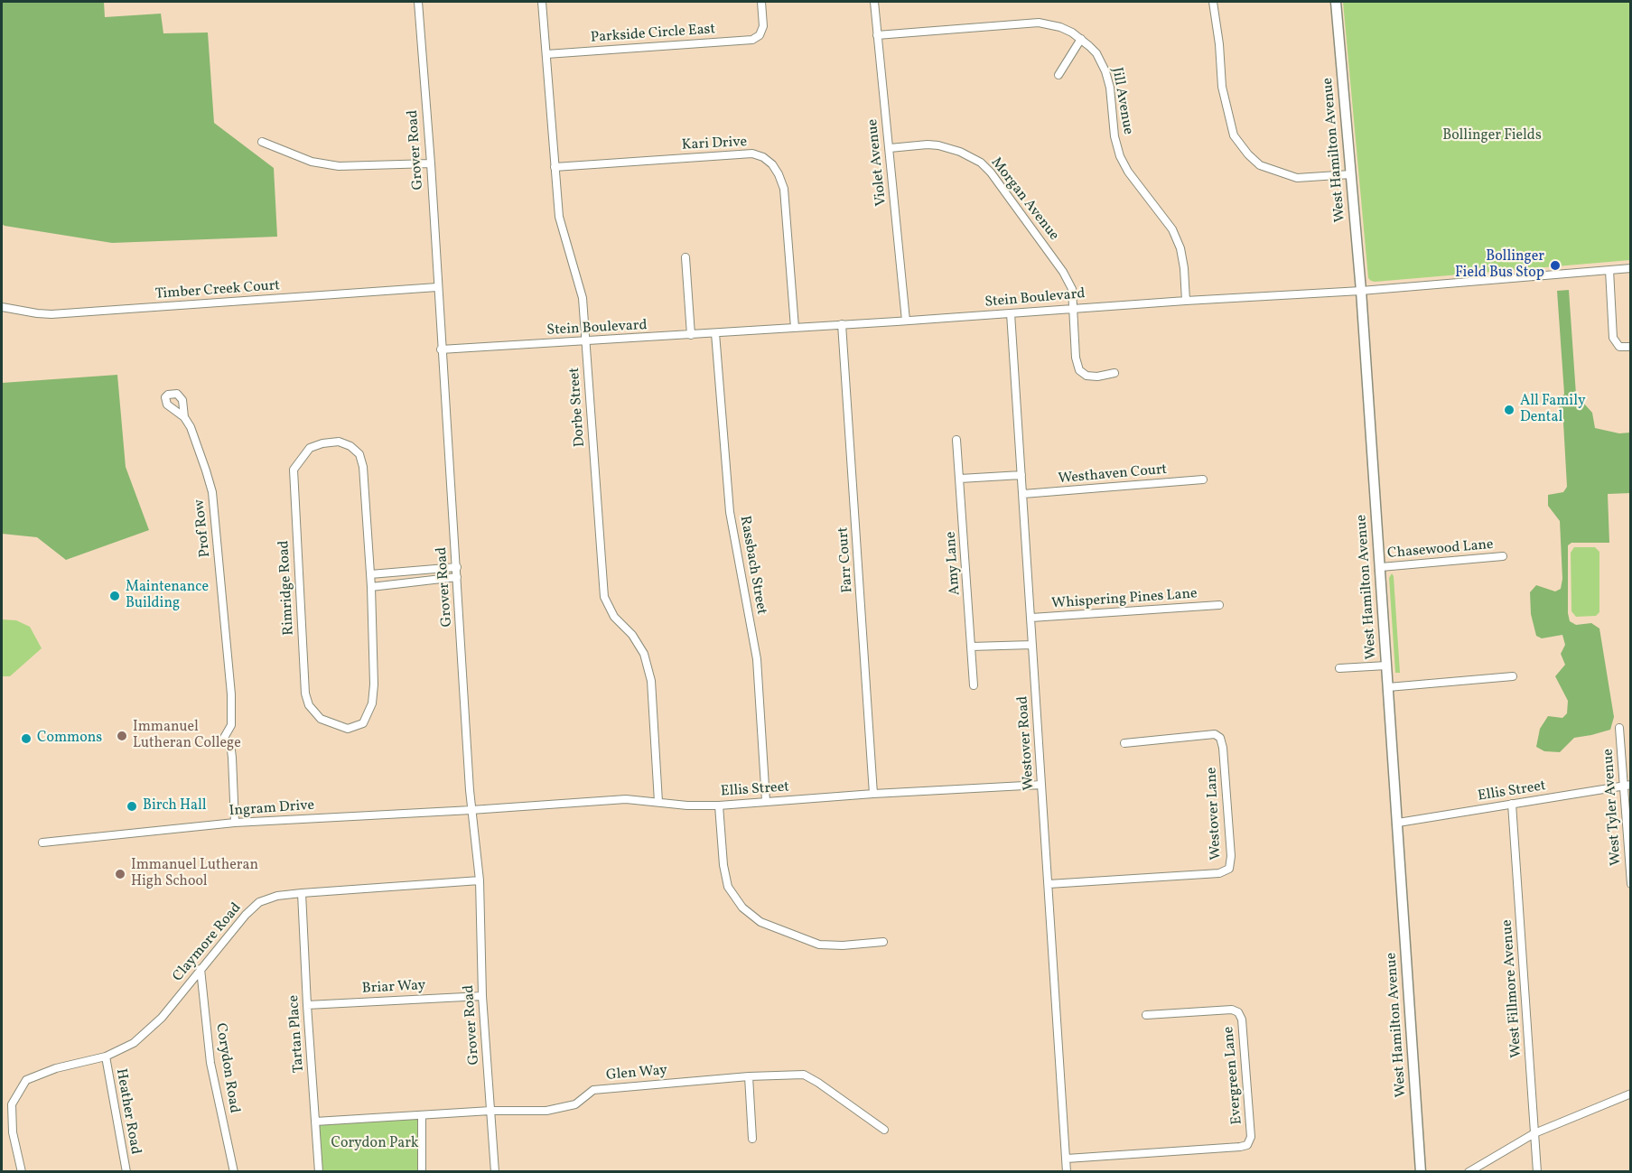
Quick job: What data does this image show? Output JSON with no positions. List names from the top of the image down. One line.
{"streets":{"street":["Parkside Circle East","Jill Avenue","Kari Drive","Grover Road","West Hamilton Avenue","Violet Avenue","Morgan Avenue","Timber Creek Court","Stein Boulevard","Dorbe Street","Westhaven Court","Prof Row","Chasewood Lane","Farr Court","Amy Lane","Rassbach Street","Rimridge Road","Whispering Pines Lane","Westover Road","Ellis Street","West Tyler Avenue","Ingram Drive","Westover Lane","Claymore Road","Briar Way","West Fillmore Avenue","Tartan Place","Corydon Road","Glen Way","Evergreen Lane","Heather Road"]},"crossings":[["Parkside Circle East","Dorbe Street"],["Jill Avenue","Violet Avenue"],["Jill Avenue","Stein Boulevard"],["Kari Drive","Stein Boulevard"],["Kari Drive","Dorbe Street"],["Grover Road","Timber Creek Court"],["Grover Road","Stein Boulevard"],["Grover Road","Ellis Street"],["Grover Road","Ingram Drive"],["Grover Road","Claymore Road"],["Grover Road","Briar Way"],["Grover Road","Glen Way"],["West Hamilton Avenue","Stein Boulevard"],["West Hamilton Avenue","Chasewood Lane"],["West Hamilton Avenue","Ellis Street"],["Violet Avenue","Morgan Avenue"],["Violet Avenue","Stein Boulevard"],["Morgan Avenue","Stein Boulevard"],["Stein Boulevard","Dorbe Street"],["Stein Boulevard","Farr Court"],["Stein Boulevard","Rassbach Street"],["Stein Boulevard","Westover Road"],["Dorbe Street","Ellis Street"],["Westhaven Court","Westover Road"],["Prof Row","Ingram Drive"],["Farr Court","Ellis Street"],["Rassbach Street","Ellis Street"],["Whispering Pines Lane","Westover Road"],["Westover Road","Ellis Street"],["Westover Road","Westover Lane"],["Westover Road","Evergreen Lane"],["Ellis Street","West Tyler Avenue"],["Ellis Street","Ingram Drive"],["Ellis Street","West Fillmore Avenue"],["Claymore Road","Tartan Place"],["Claymore Road","Corydon Road"],["Claymore Road","Heather Road"],["Briar Way","Tartan Place"],["Tartan Place","Glen Way"]],"parks":["Bollinger Fields","Corydon Park"],"places":["Bollinger Field Bus Stop","All Family Dental","Maintenance Building","Immanuel Lutheran College","Commons","Birch Hall","Immanuel Lutheran High School"]}
